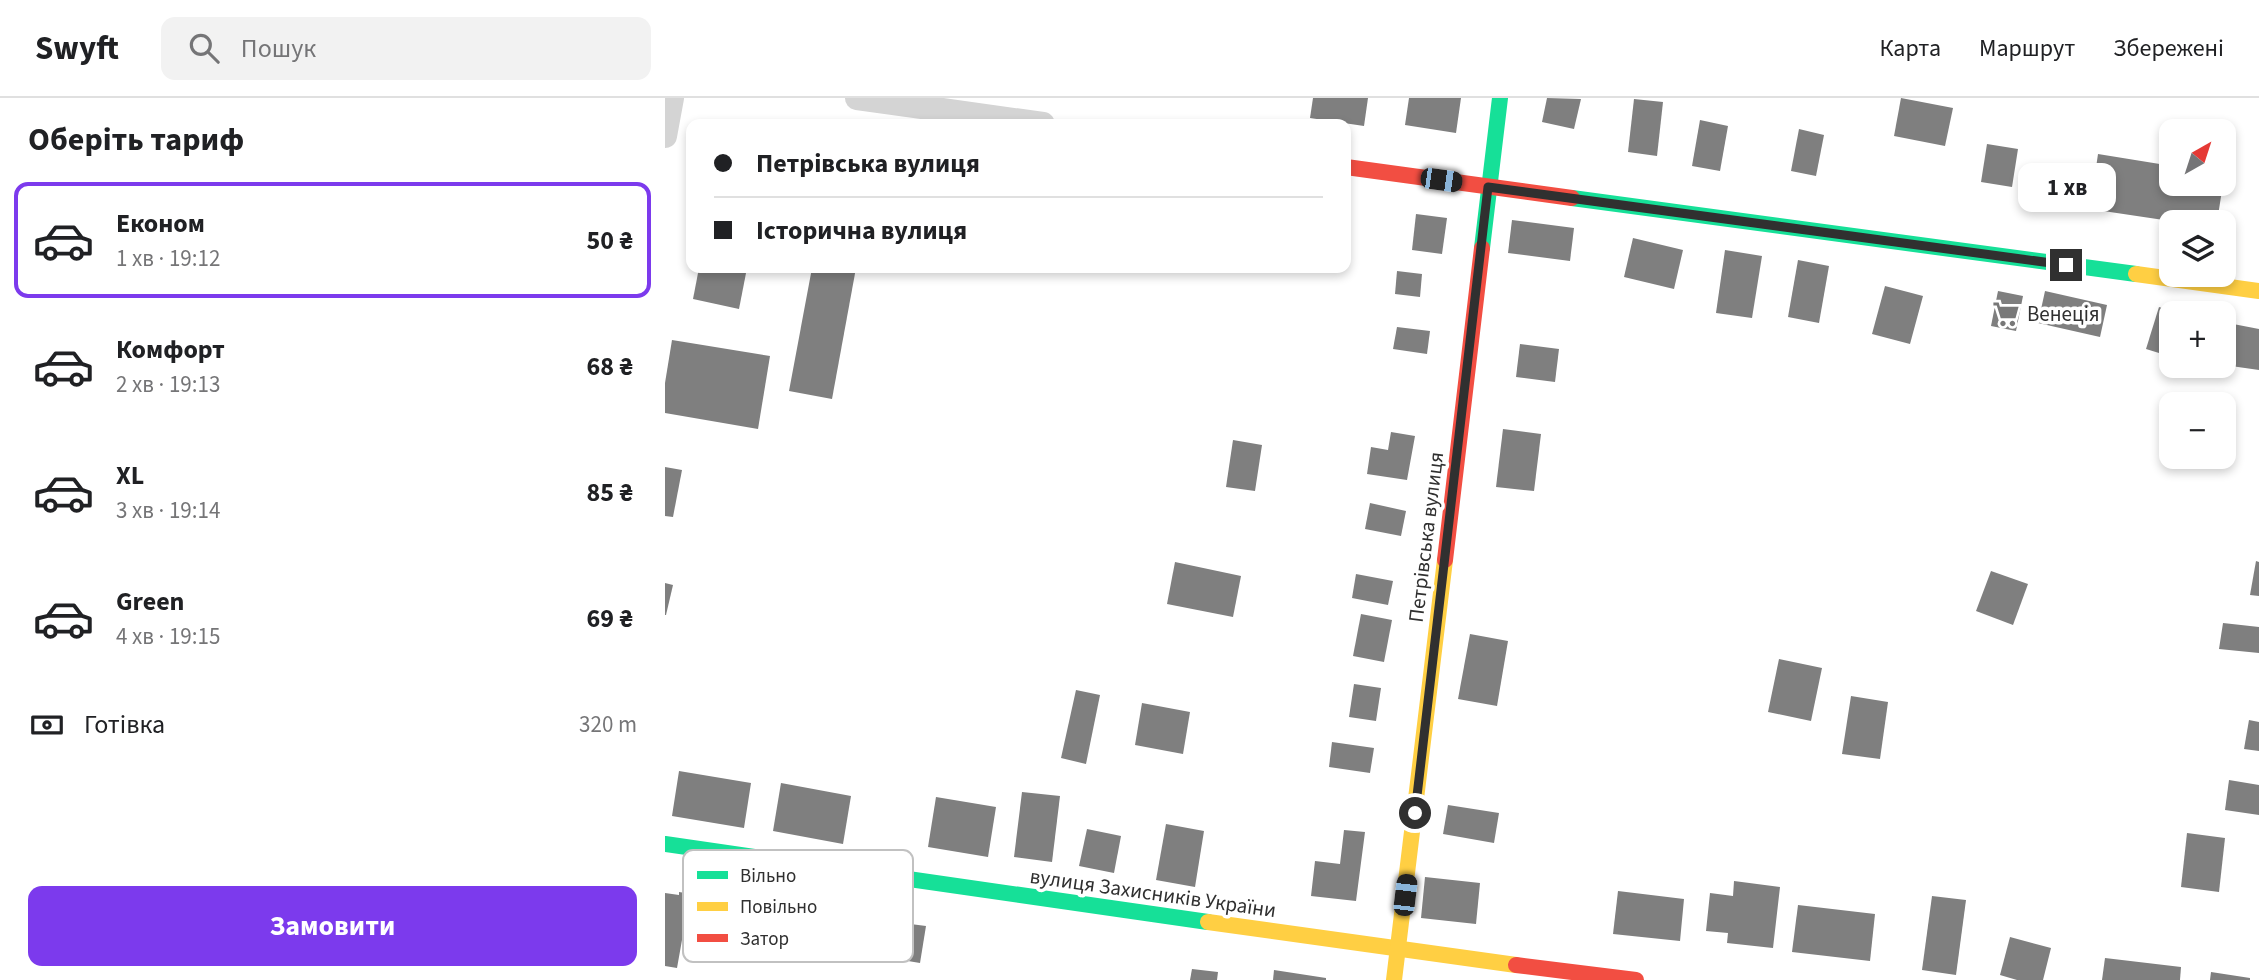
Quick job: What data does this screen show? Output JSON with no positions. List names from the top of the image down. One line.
{"streets":{"street":["Петрівська вулиця","вулиця Захисників України"]},"crossings":[["Петрівська вулиця","вулиця Захисників України"]],"places":{"supermarket":["Венеція"]},"legend":["Вільно","Повільно","Затор"],"north":"top right","page":{"header":"Swyft","search":"Пошук","nav":["Карта","Маршрут","Збережені"],"heading":"Оберіть тариф","map_buttons":["+","−"],"banner":["Петрівська вулиця","Історична вулиця"],"bubble":"1 хв","list":[{"name":"Економ","note":"1 хв · 19:12","value":"50 ₴"},{"name":"Комфорт","note":"2 хв · 19:13","value":"68 ₴"},{"name":"XL","note":"3 хв · 19:14","value":"85 ₴"},{"name":"Green","note":"4 хв · 19:15","value":"69 ₴"}],"pay":["Готівка","320 m"],"buttons":"Замовити"}}
